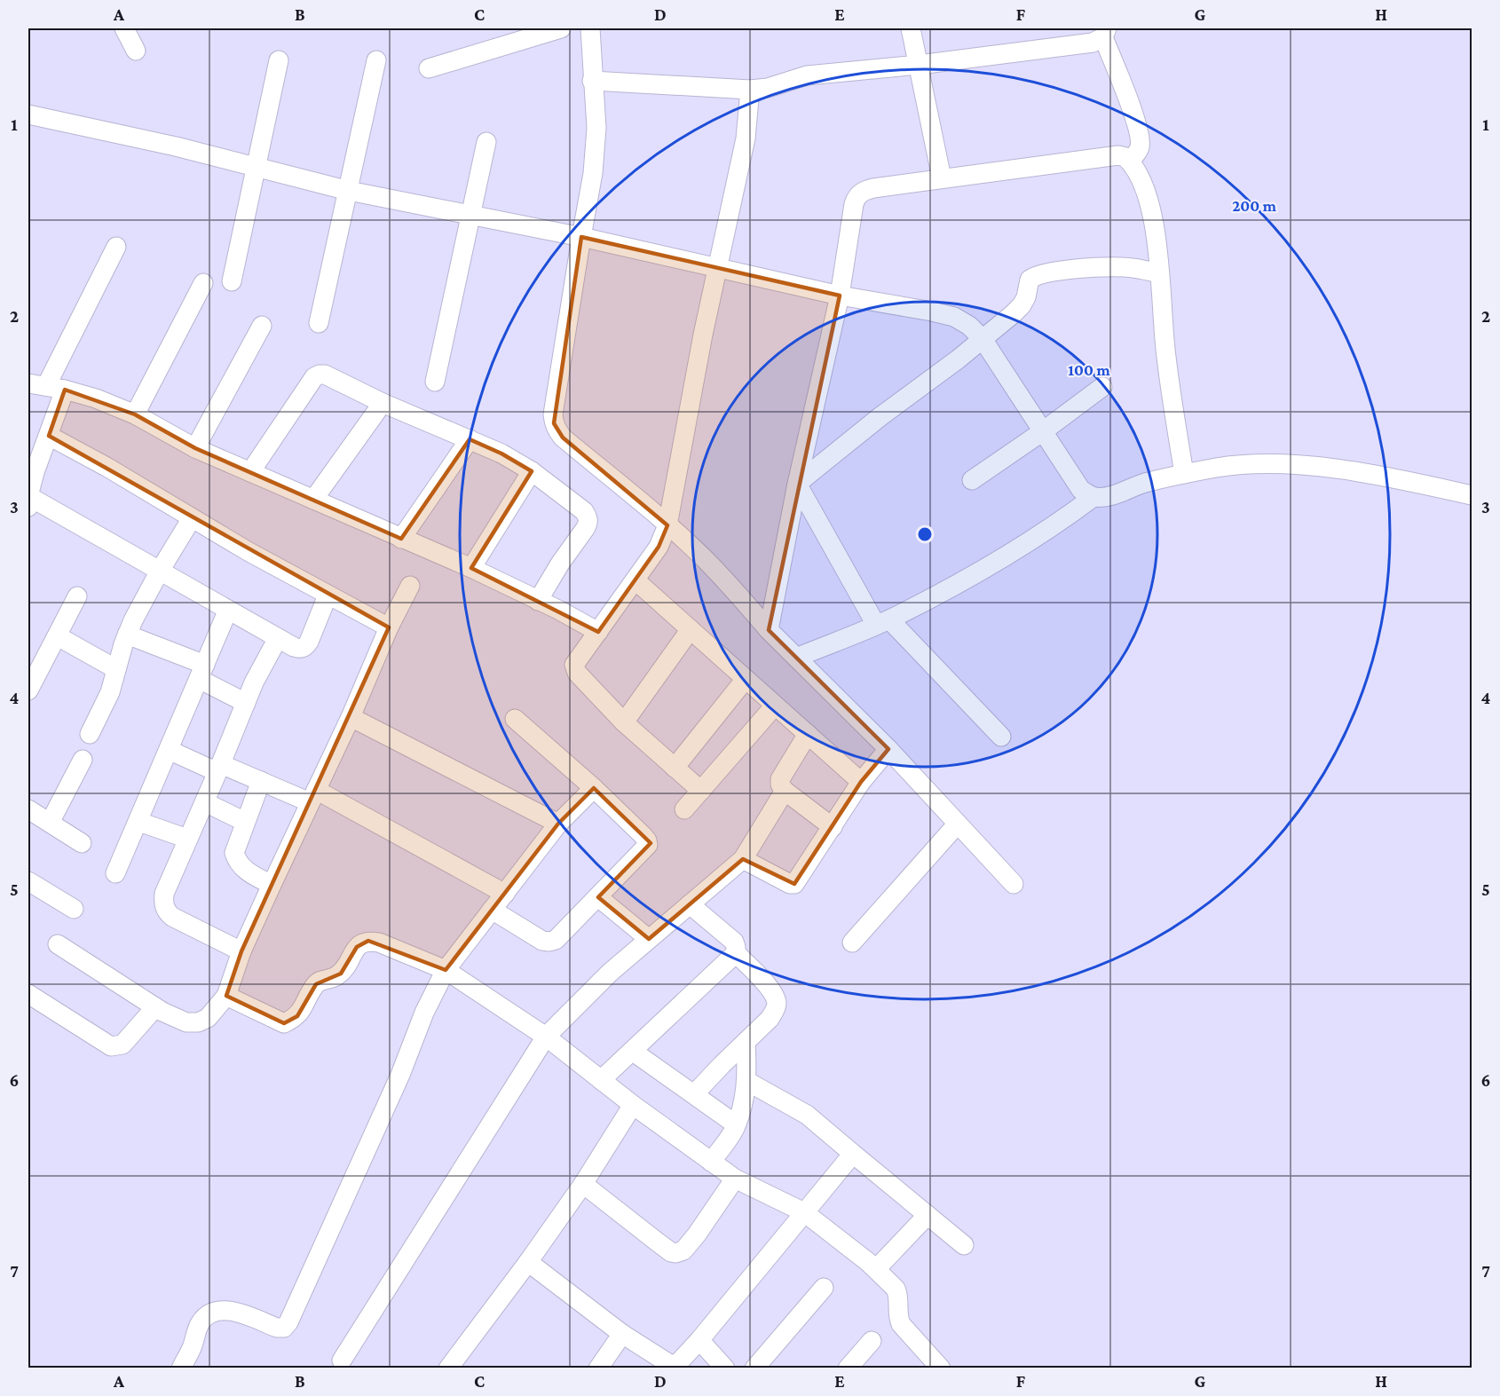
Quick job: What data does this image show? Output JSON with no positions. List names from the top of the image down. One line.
{"grid":{"columns":["A","B","C","D","E","F","G","H"],"rows":["1","2","3","4","5","6","7"]},"rings":["200 m","100 m"]}
